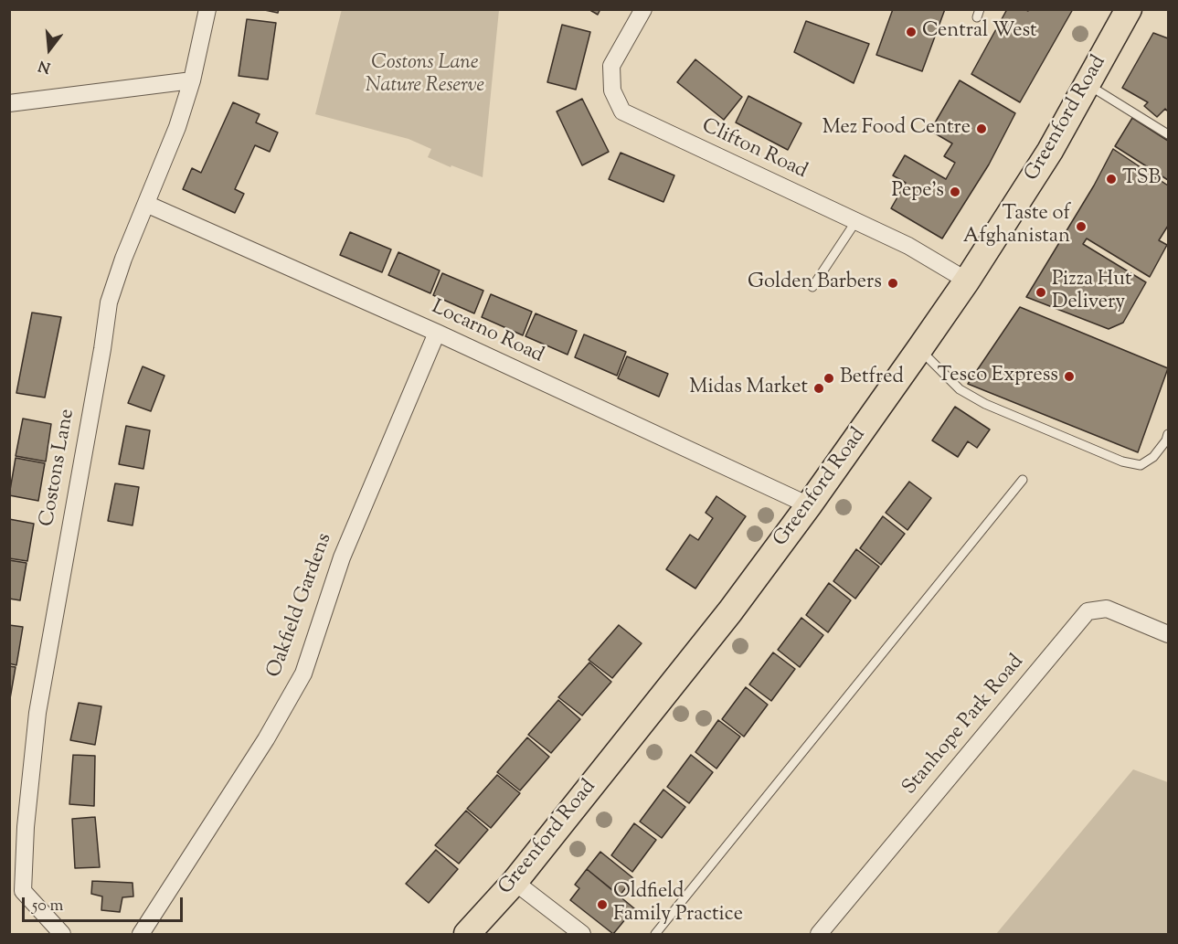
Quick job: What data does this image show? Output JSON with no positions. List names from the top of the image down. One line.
{"streets":{"main road":["Greenford Road"],"street":["Clifton Road","Locarno Road","Costons Lane","Oakfield Gardens","Stanhope Park Road"]},"crossings":[["Greenford Road","Clifton Road"],["Greenford Road","Locarno Road"],["Locarno Road","Costons Lane"],["Locarno Road","Oakfield Gardens"]],"parks":["Costons Lane Nature Reserve"],"places":["Central West","Mez Food Centre","TSB","Pepe's","Taste of Afghanistan","Golden Barbers","Pizza Hut Delivery","Tesco Express","Betfred","Midas Market","Oldfield Family Practice"],"scale_bar":"50 m","north":"bottom"}
